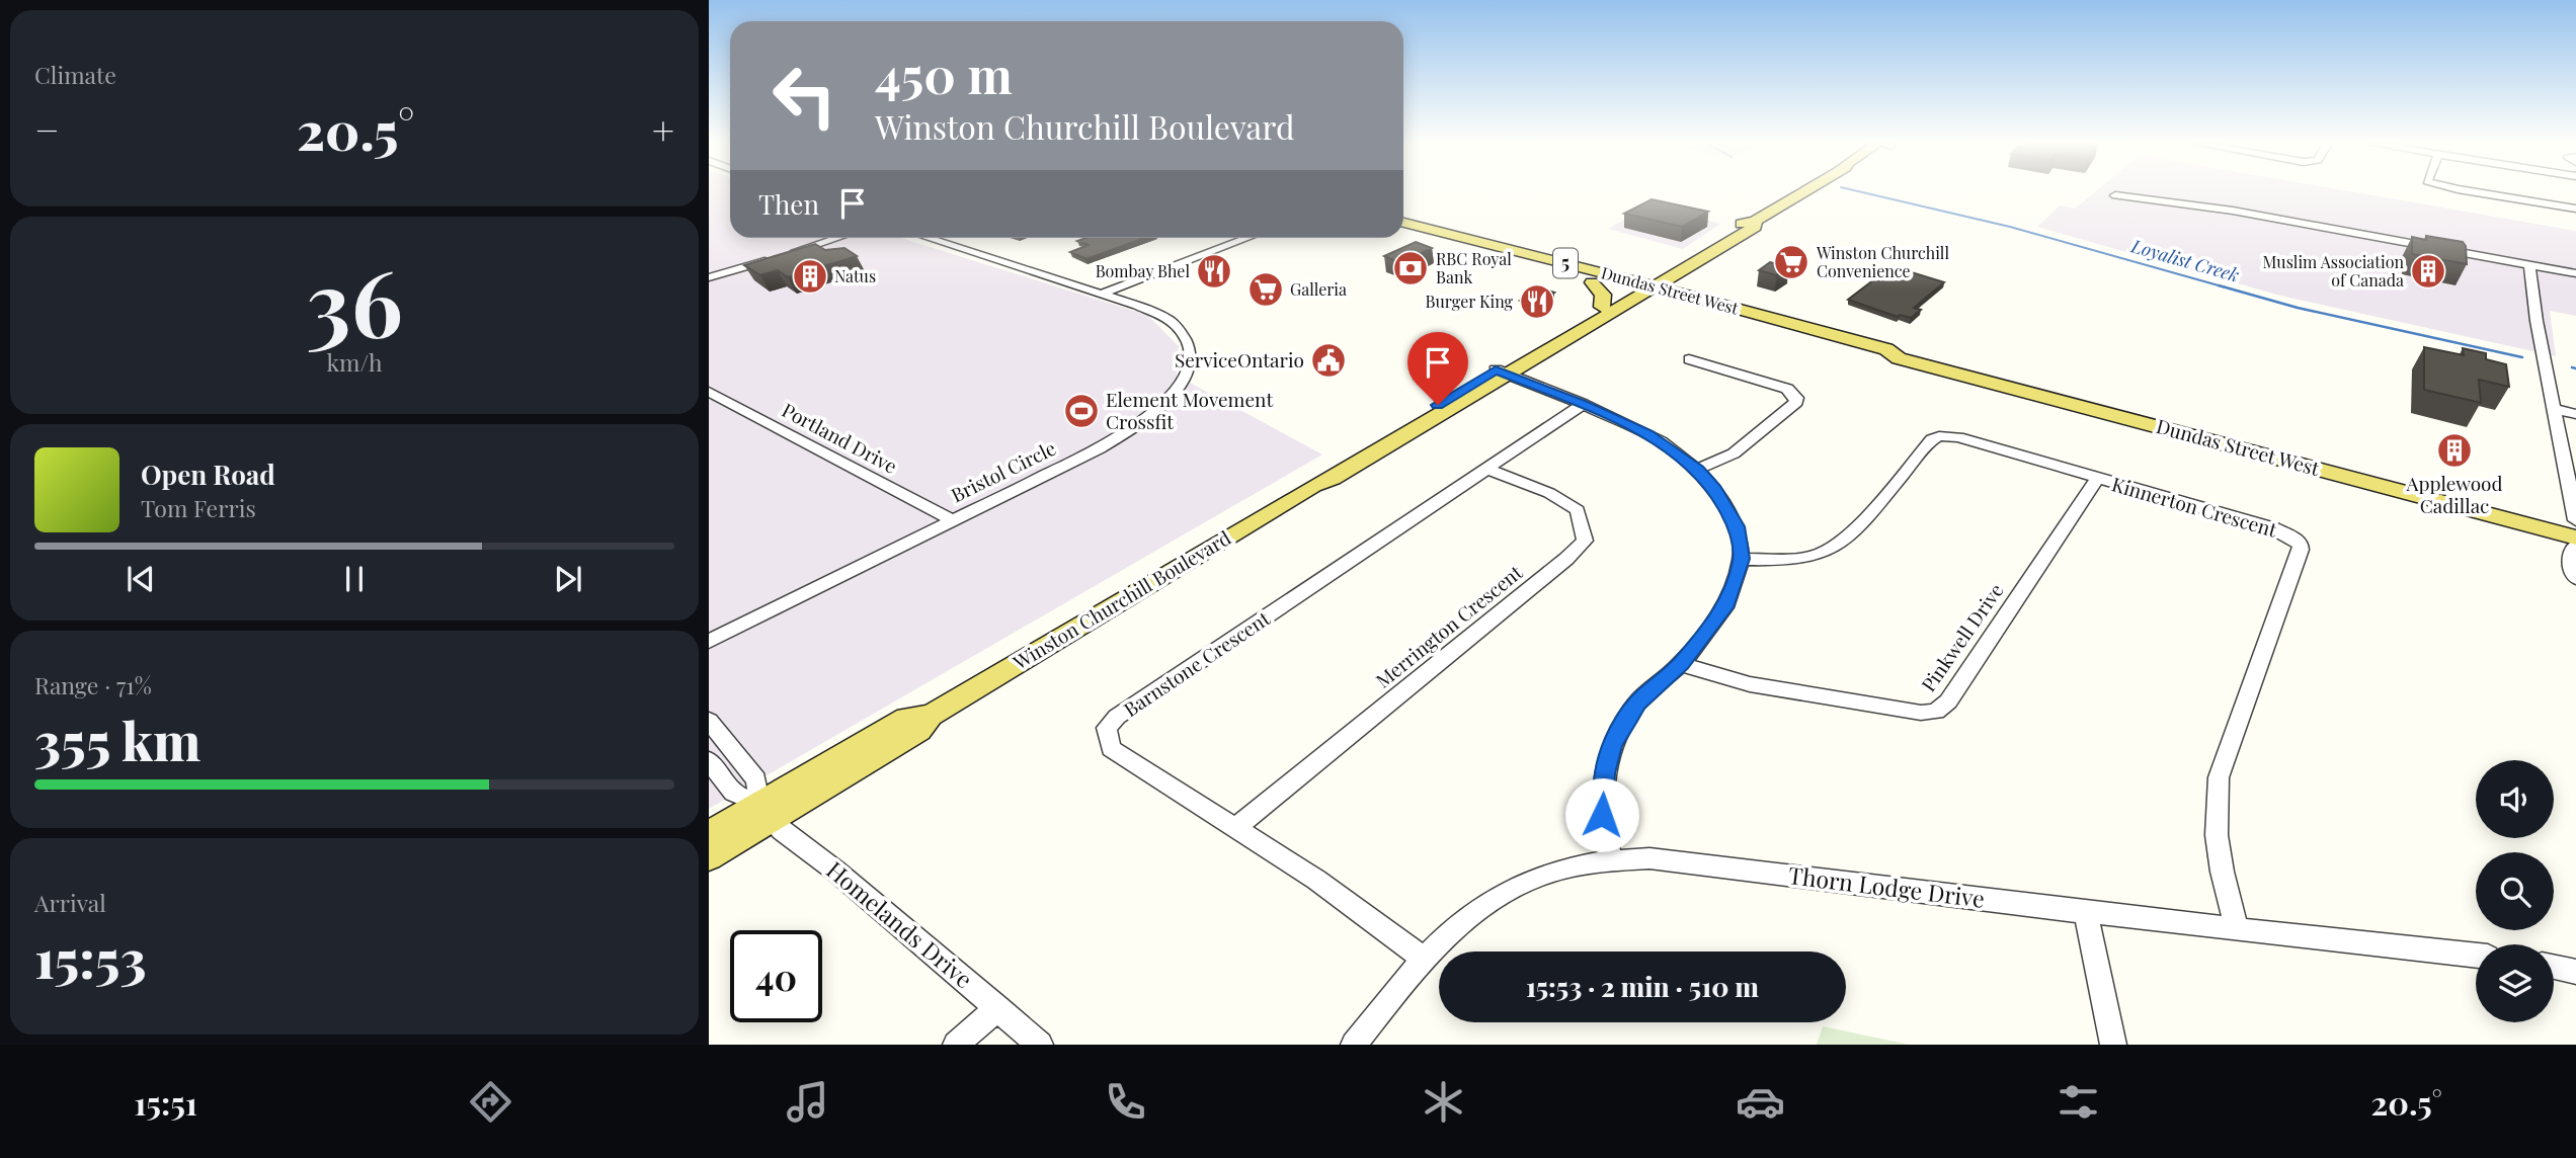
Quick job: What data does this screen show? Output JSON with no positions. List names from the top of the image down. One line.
{"streets":{"main road":["5","Dundas Street West","Winston Churchill Boulevard"],"street":["Portland Drive","Bristol Circle","Kinnerton Crescent","Merrington Crescent","Pinkwell Drive","Barnstone Crescent","Thorn Lodge Drive","Homelands Drive"]},"crossings":[["Dundas Street West","Winston Churchill Boulevard"],["Portland Drive","Bristol Circle"],["Kinnerton Crescent","Pinkwell Drive"],["Kinnerton Crescent","Thorn Lodge Drive"],["Winston Churchill Boulevard","Homelands Drive"],["Merrington Crescent","Barnstone Crescent"],["Barnstone Crescent","Thorn Lodge Drive"]],"water":["Loyalist Creek"],"places":{"supermarket":["Winston Churchill Convenience","Galleria"],"bank":["RBC Royal Bank"],"restaurant":["Bombay Bhel","Burger King"],"building":["Muslim Association of Canada","Natus","Applewood Cadillac"],"public building":["ServiceOntario"],"sports":["Element Movement Crossfit"]},"page":{"tile":["Climate",["36","km/h"],["Range · 71%","355 km"],["Arrival","15:53"]],"turn":["450 m","Winston Churchill Boulevard"],"heat":["−","20.5°","+"],"then":"Then","song":["Open Road","Tom Ferris"],"limit":"40","trip":"15:53 · 2 min · 510 m","tabs":["15:51","20.5°"]}}
